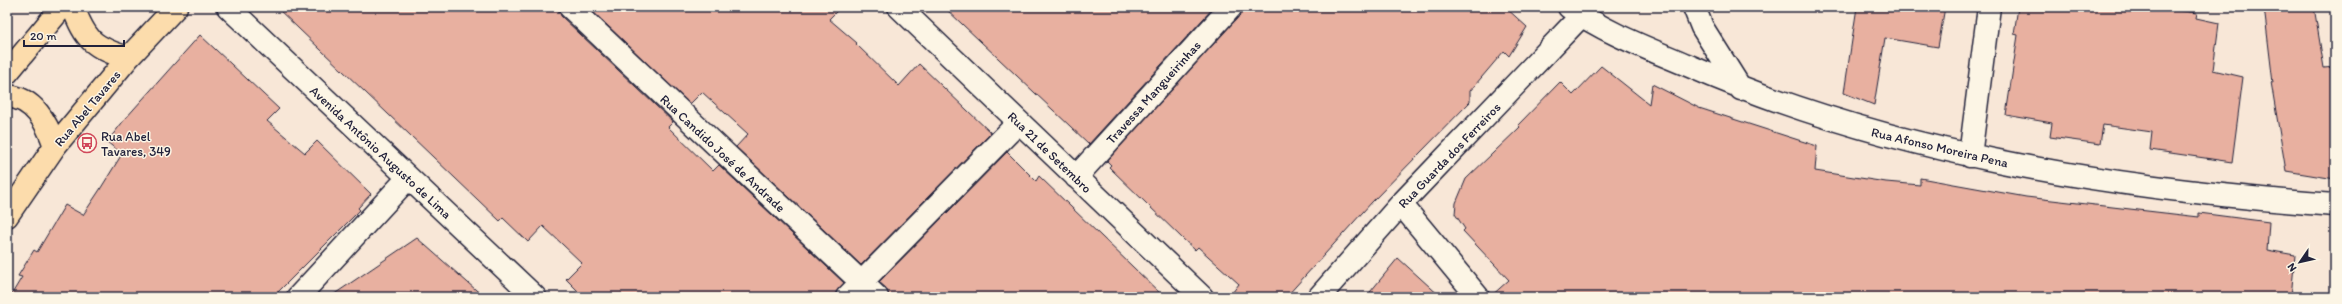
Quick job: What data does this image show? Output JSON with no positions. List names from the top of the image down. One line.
{"streets":{"main road":["Rua Abel Tavares"],"street":["Travessa Mangueirinhas","Rua Afonso Moreira Pena","Avenida Antônio Augusto de Lima","Rua 21 de Setembro","Rua Candido José de Andrade","Rua Guarda dos Ferreiros"]},"crossings":[["Travessa Mangueirinhas","Rua 21 de Setembro"],["Rua Afonso Moreira Pena","Rua Guarda dos Ferreiros"]],"places":{"bus stop":["Rua Abel Tavares, 349"]},"scale_bar":"20 m","north":"bottom left"}
